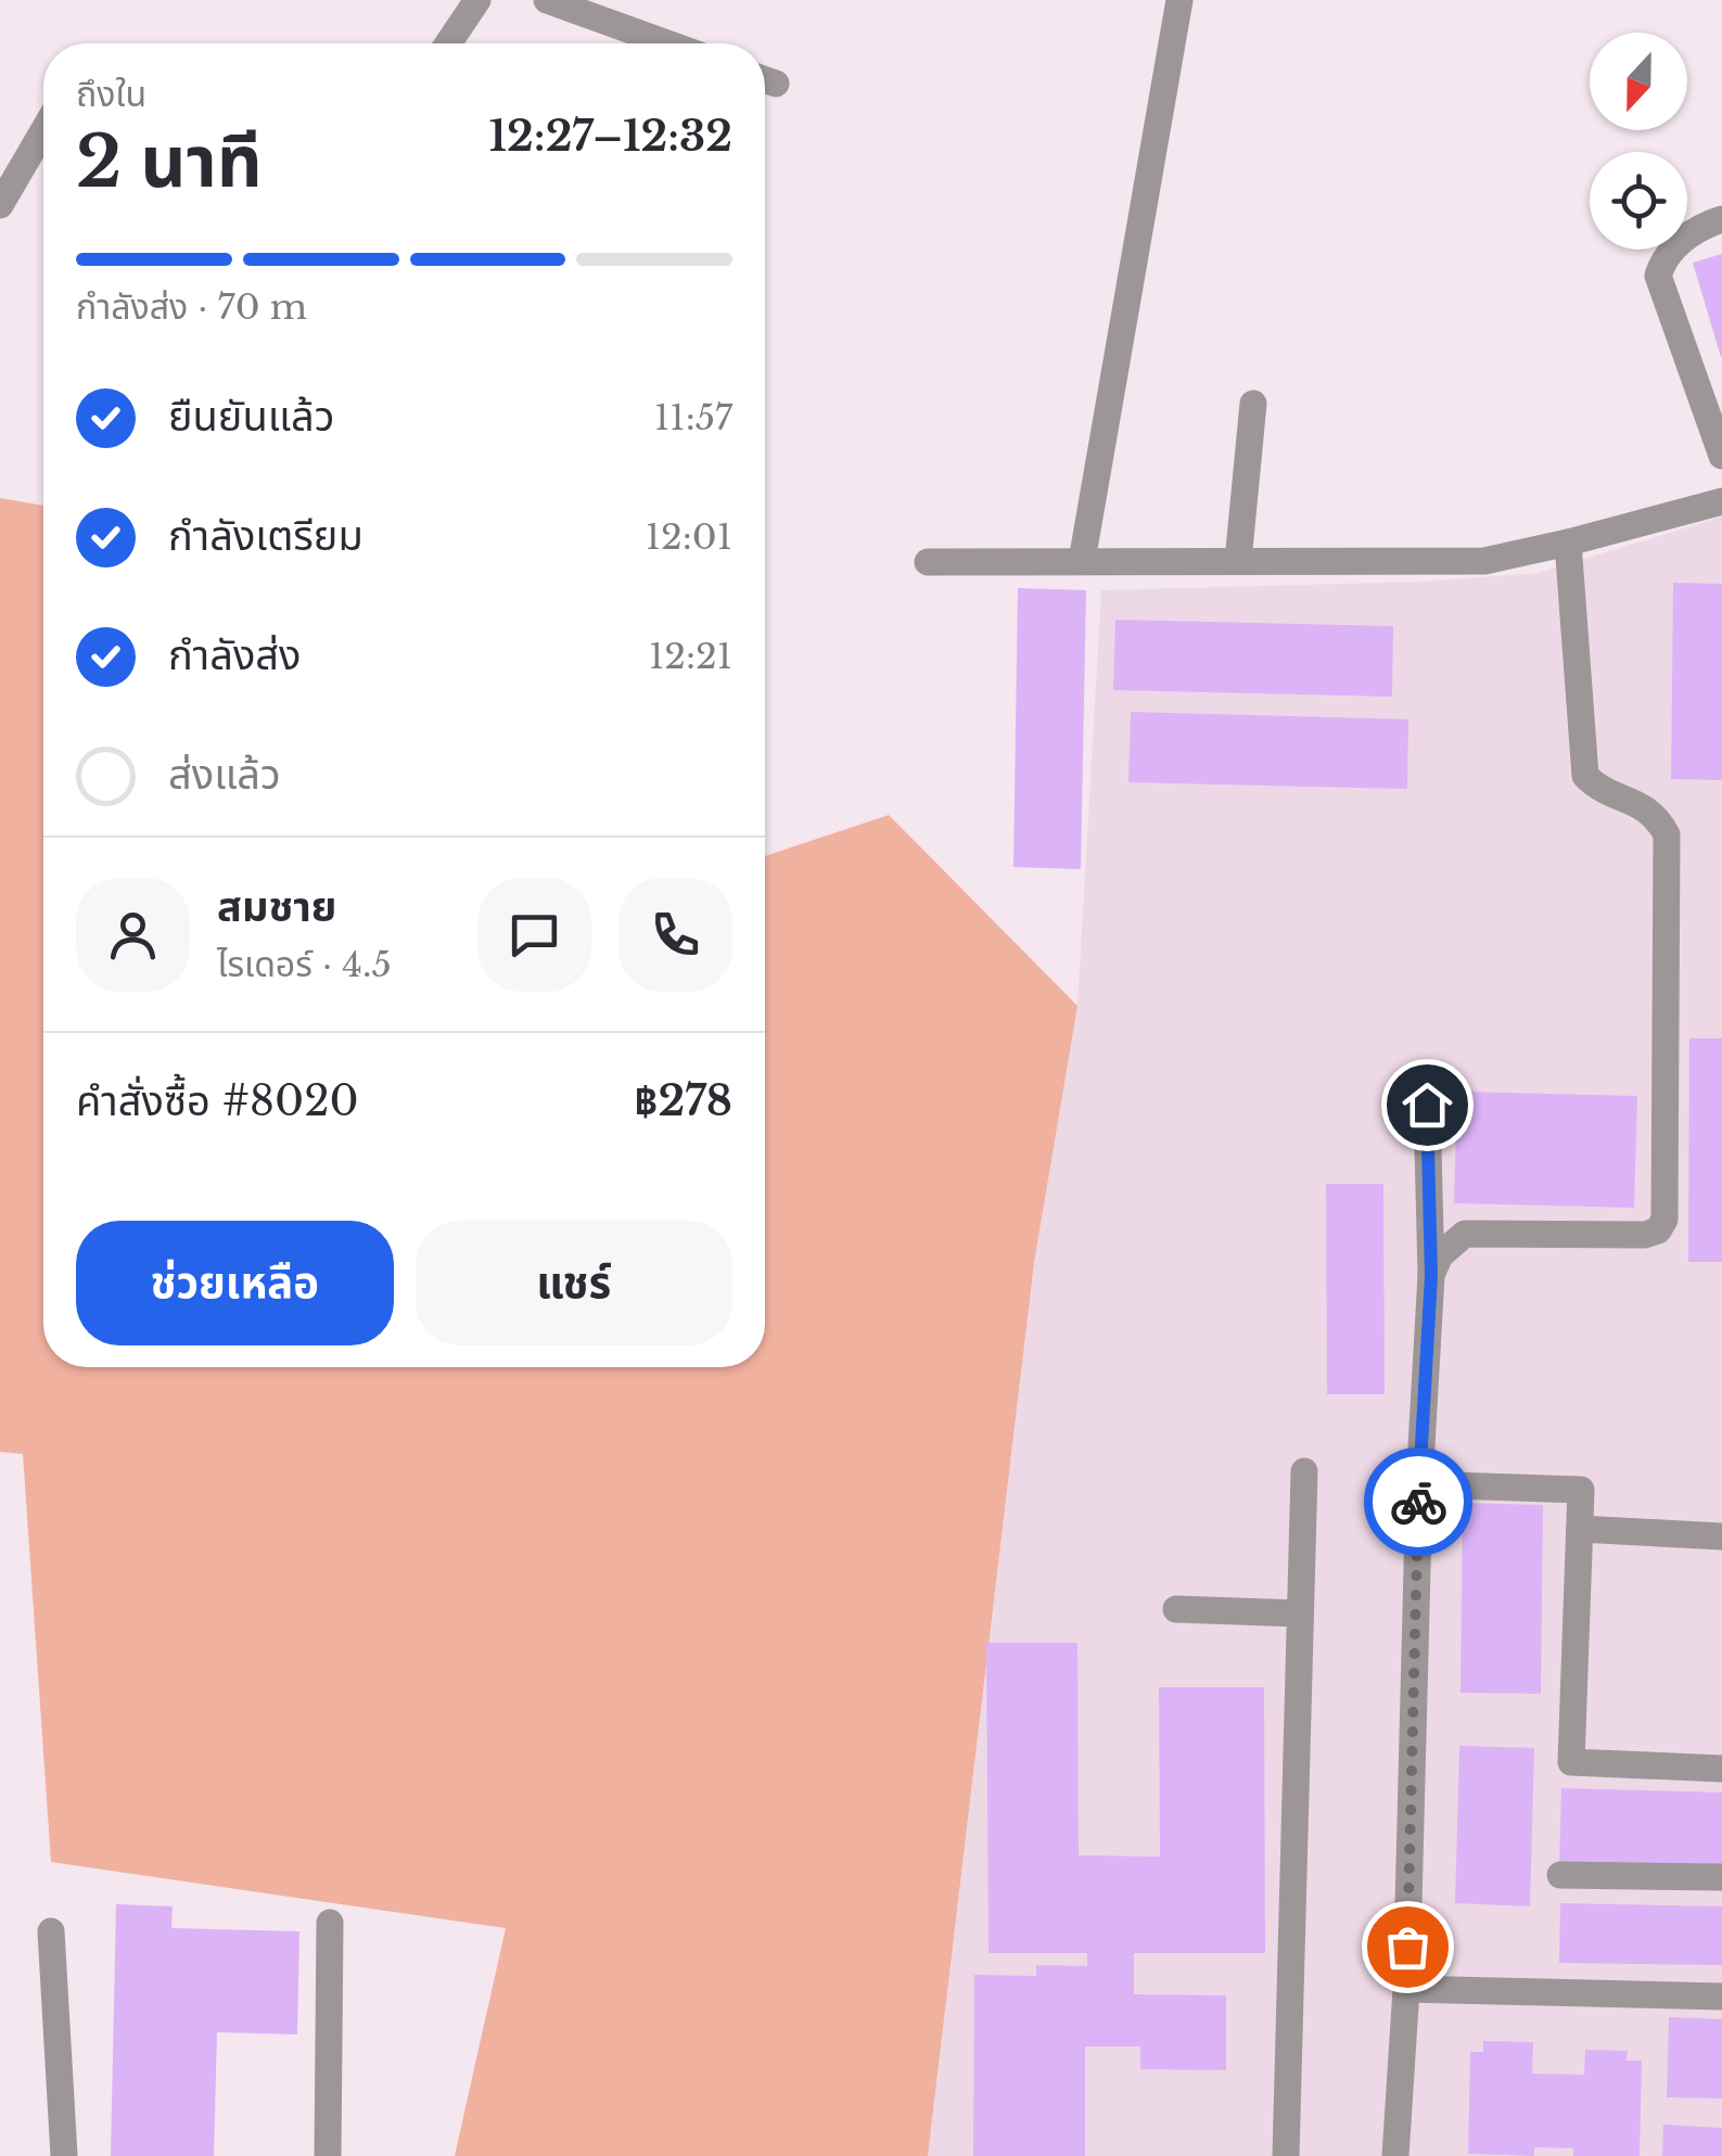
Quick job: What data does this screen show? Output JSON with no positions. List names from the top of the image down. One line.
{"north":"bottom","page":{"heading":["2 นาที","ถึงใน","12:27–12:32"],"panel":["สมชาย","ไรเดอร์ · 4.5","คำสั่งซื้อ #8020","฿278"],"bar":"กำลังส่ง · 70 m","list":[["ยืนยันแล้ว","11:57"],["กำลังเตรียม","12:01"],["กำลังส่ง","12:21"],"ส่งแล้ว"],"buttons":["ช่วยเหลือ","แชร์"]}}
